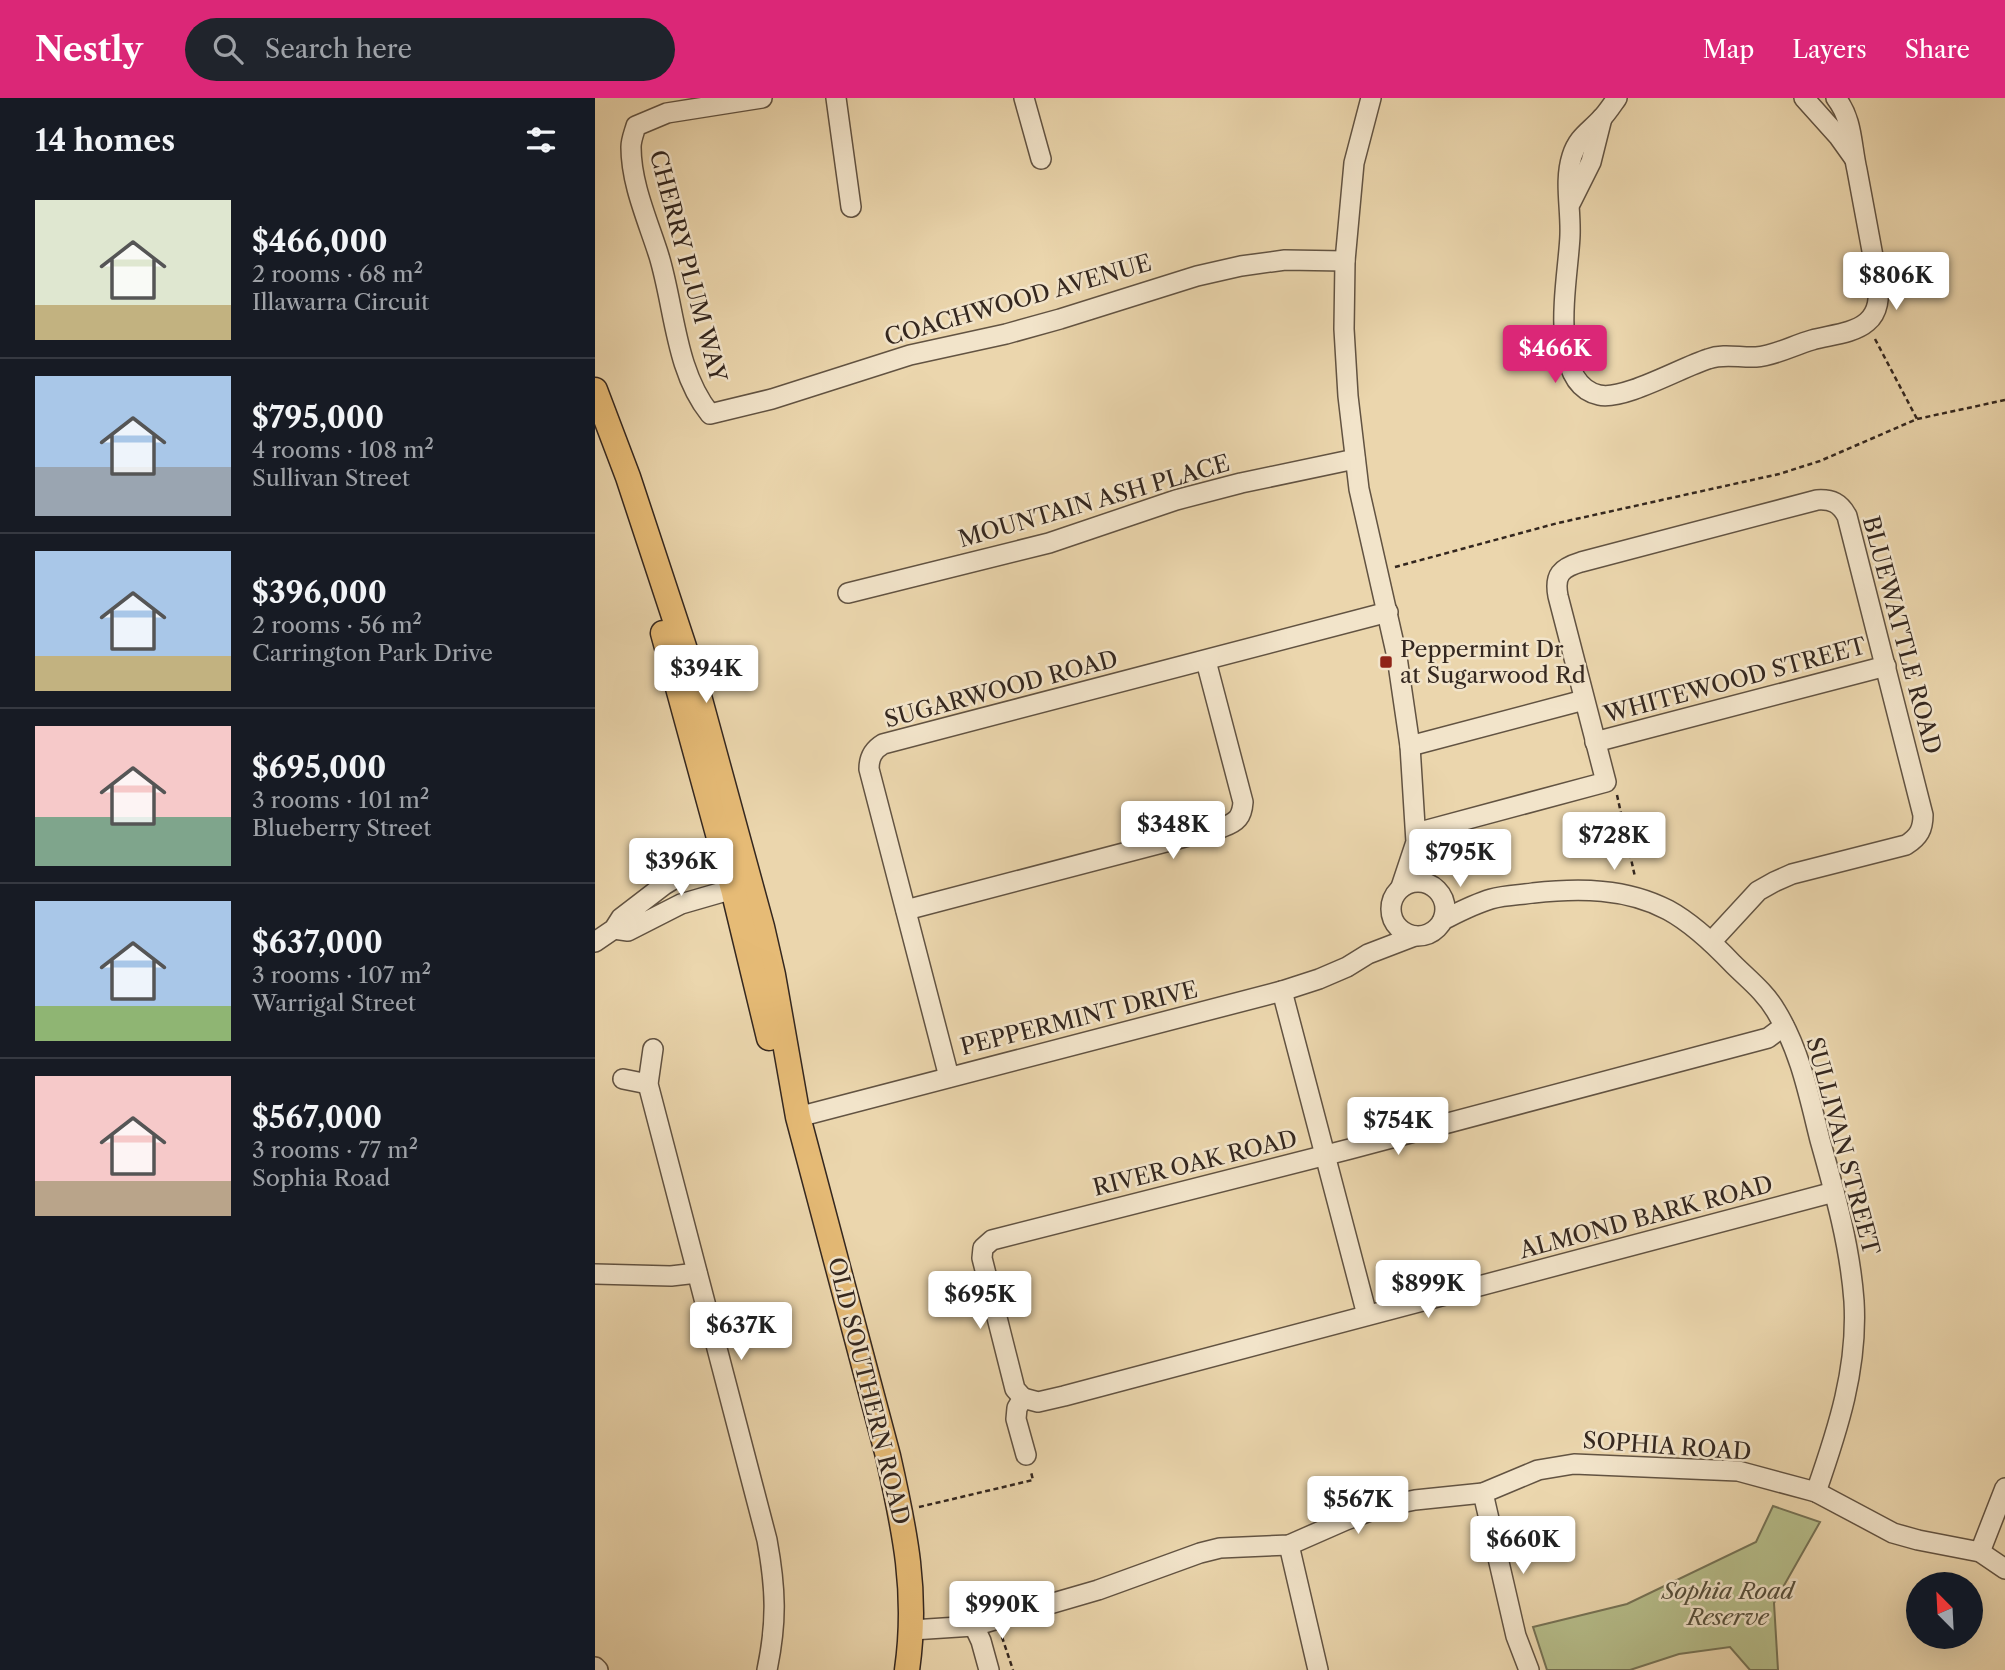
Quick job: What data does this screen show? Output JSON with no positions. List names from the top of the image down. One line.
{"streets":{"main road":["OLD SOUTHERN ROAD"],"street":["CHERRY PLUM WAY","COACHWOOD AVENUE","MOUNTAIN ASH PLACE","BLUEWATTLE ROAD","WHITEWOOD STREET","SUGARWOOD ROAD","PEPPERMINT DRIVE","SULLIVAN STREET","RIVER OAK ROAD","ALMOND BARK ROAD","SOPHIA ROAD"]},"crossings":[["CHERRY PLUM WAY","COACHWOOD AVENUE"],["BLUEWATTLE ROAD","WHITEWOOD STREET"],["BLUEWATTLE ROAD","SULLIVAN STREET"],["SUGARWOOD ROAD","PEPPERMINT DRIVE"],["PEPPERMINT DRIVE","SULLIVAN STREET"],["PEPPERMINT DRIVE","OLD SOUTHERN ROAD"],["SULLIVAN STREET","RIVER OAK ROAD"],["SULLIVAN STREET","ALMOND BARK ROAD"],["SULLIVAN STREET","SOPHIA ROAD"],["RIVER OAK ROAD","ALMOND BARK ROAD"],["OLD SOUTHERN ROAD","SOPHIA ROAD"]],"parks":["Sophia Road Reserve"],"places":{"transit":["Peppermint Dr at Sugarwood Rd"]},"north":"top left","page":{"header":"Nestly","search":"Search here","nav":["Map","Layers","Share"],"heading":"14 homes","list":[{"name":"$466,000","note":"2 rooms · 68 m² · Illawarra Circuit"},{"name":"$795,000","note":"4 rooms · 108 m² · Sullivan Street"},{"name":"$396,000","note":"2 rooms · 56 m² · Carrington Park Drive"},{"name":"$695,000","note":"3 rooms · 101 m² · Blueberry Street"},{"name":"$637,000","note":"3 rooms · 107 m² · Warrigal Street"},{"name":"$567,000","note":"3 rooms · 77 m² · Sophia Road"}],"price":["$806K","$466K","$394K","$348K","$728K","$795K","$396K","$754K","$899K","$695K","$637K","$567K","$660K","$990K"]}}
